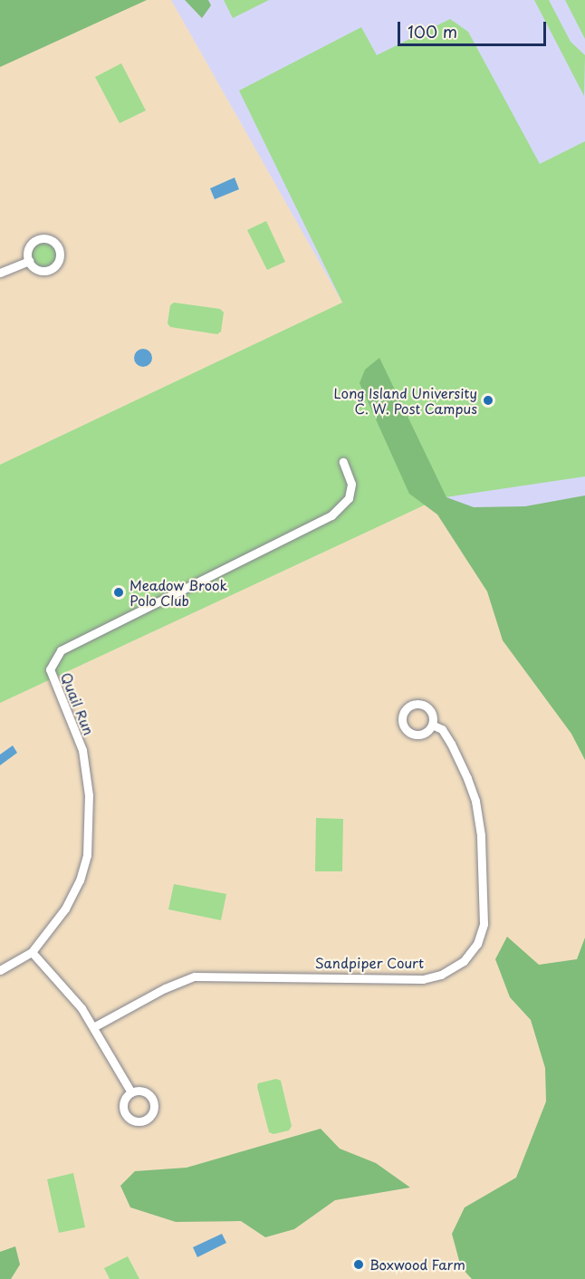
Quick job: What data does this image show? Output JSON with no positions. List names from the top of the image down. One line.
{"streets":{"street":["Quail Run","Sandpiper Court"]},"places":["Long Island University C. W. Post Campus","Meadow Brook Polo Club","Boxwood Farm"],"scale_bar":"100 m"}
